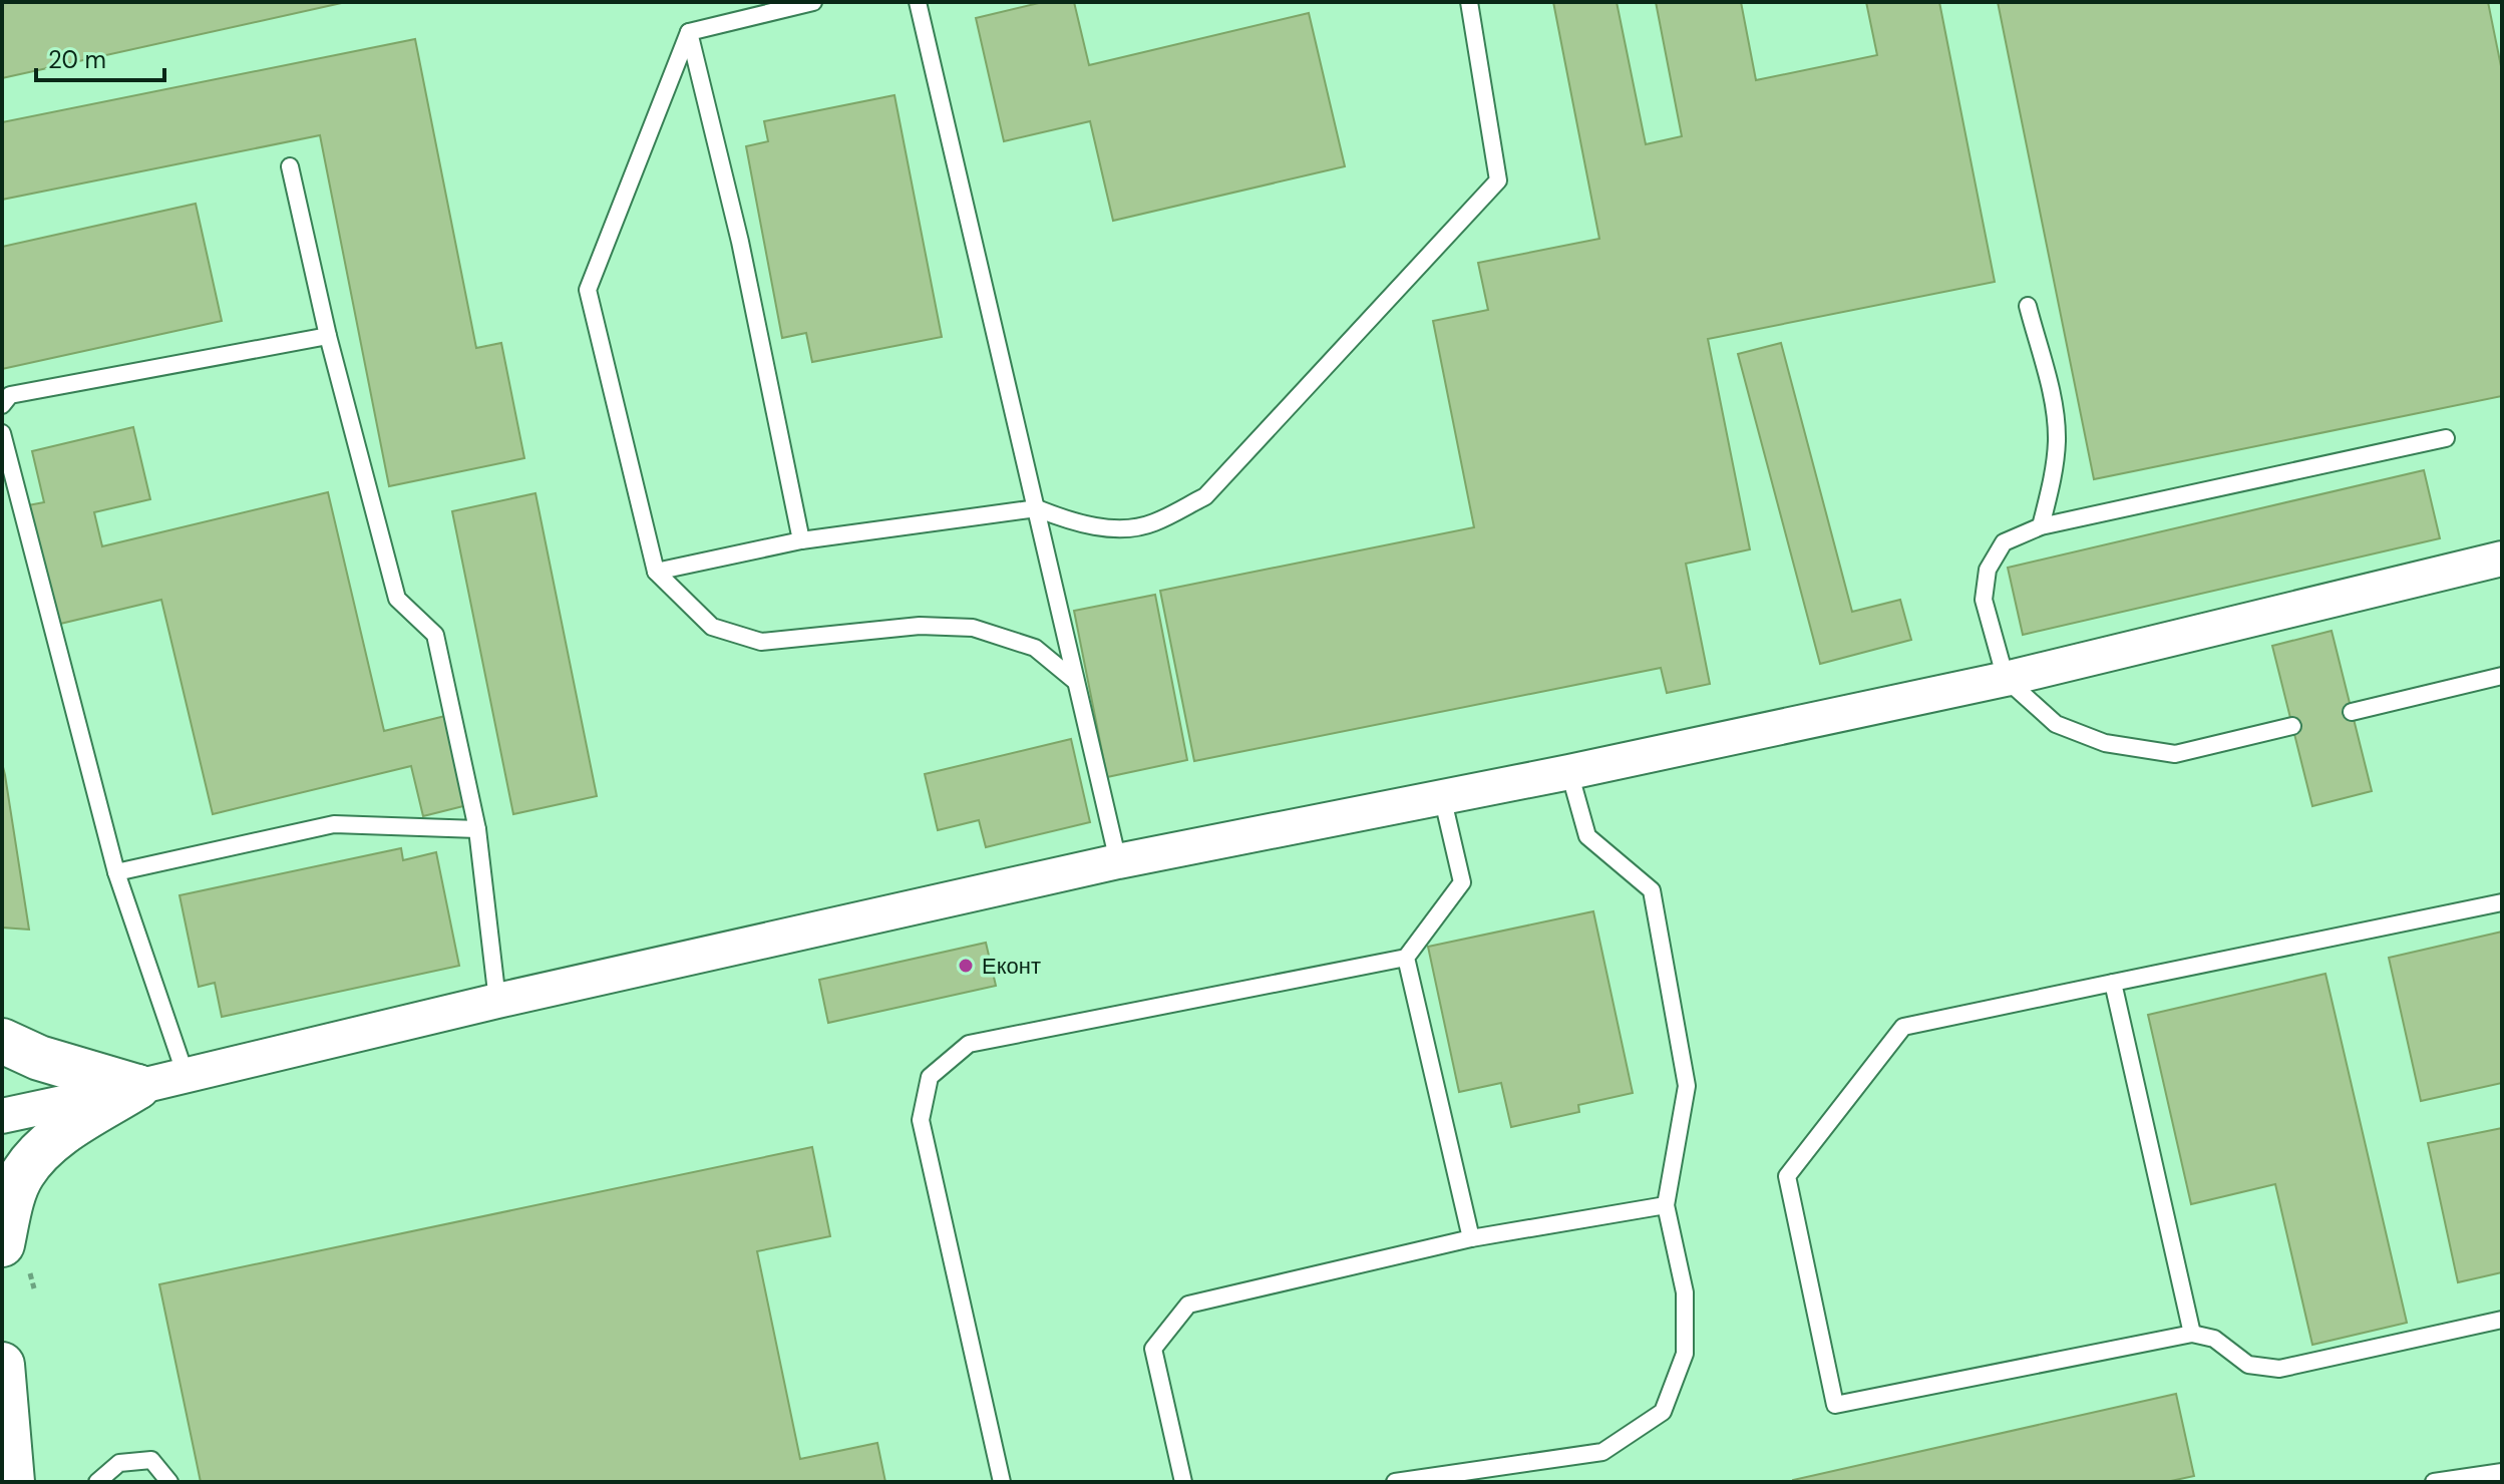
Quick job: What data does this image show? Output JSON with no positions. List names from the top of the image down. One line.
{"places":["Еконт"],"scale_bar":"20 m"}
